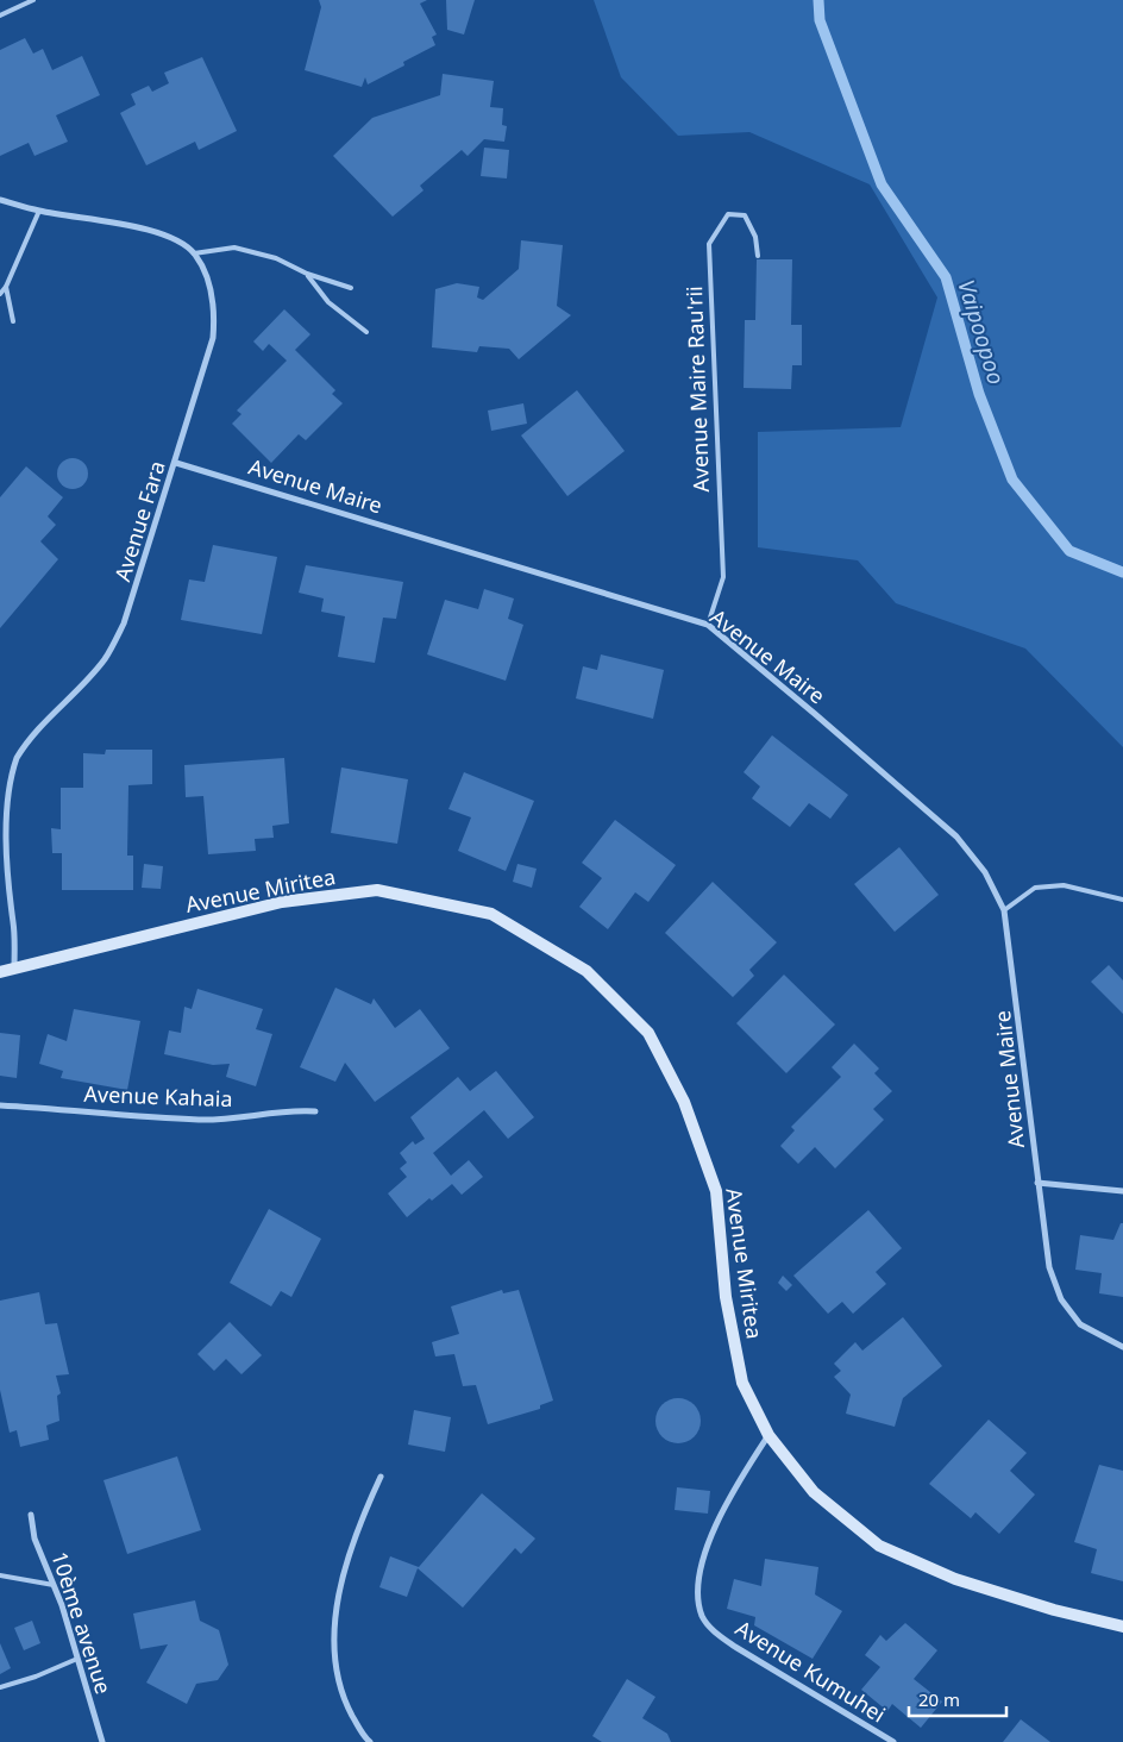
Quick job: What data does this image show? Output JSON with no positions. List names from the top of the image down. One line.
{"streets":{"main road":["Avenue Miritea"],"street":["Avenue Maire","Avenue Fara","Avenue Kahaia","10ème avenue","Avenue Kumuhei"],"lane":["Avenue Maire Rau'rii"]},"crossings":[["Avenue Maire Rau'rii","Avenue Maire"],["Avenue Maire","Avenue Fara"],["Avenue Fara","Avenue Miritea"],["Avenue Miritea","Avenue Kumuhei"]],"water":["Vaipoopoo"],"scale_bar":"20 m"}
